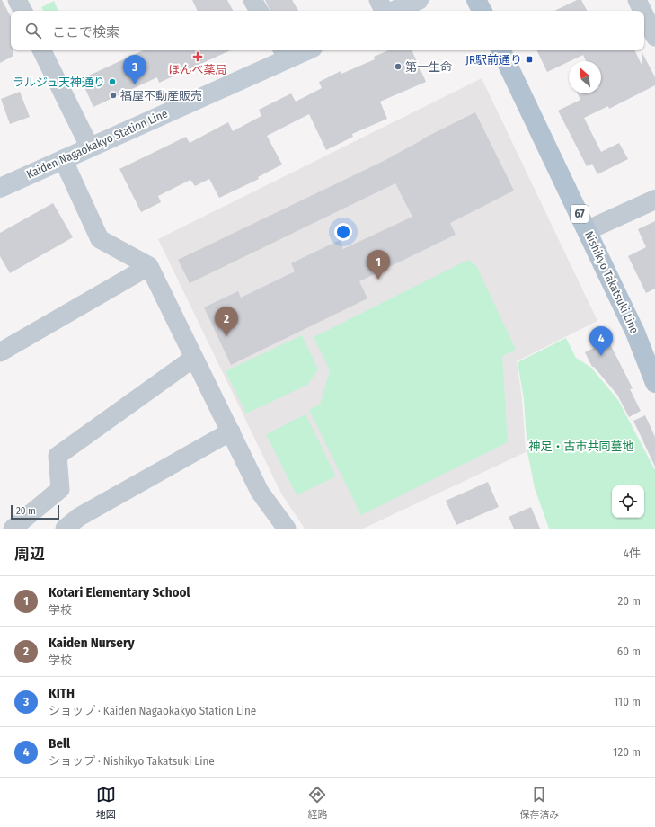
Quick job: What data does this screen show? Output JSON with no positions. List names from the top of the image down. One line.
{"streets":{"main road":["Kaiden Nagaokakyo Station Line","67","Nishikyo Takatsuki Line"]},"parks":["神足・古市共同墓地"],"places":{"health":["ほんべ薬局"],"transit":["JR駅前通り"],"other":["第一生命","ラルジュ天神通り","福屋不動産販売"]},"scale_bar":"20 m","north":"top left","page":{"search":"ここで検索","pins":["3","1","2","4"],"scale":"20 m","heading":["周辺","4件"],"list":[{"mark":"1","name":"Kotari Elementary School","note":"学校","value":"20 m"},{"mark":"2","name":"Kaiden Nursery","note":"学校","value":"60 m"},{"mark":"3","name":"KITH","note":"ショップ · Kaiden Nagaokakyo Station Line","value":"110 m"},{"mark":"4","name":"Bell","note":"ショップ · Nishikyo Takatsuki Line","value":"120 m"}],"nav":["地図","経路","保存済み"]}}
